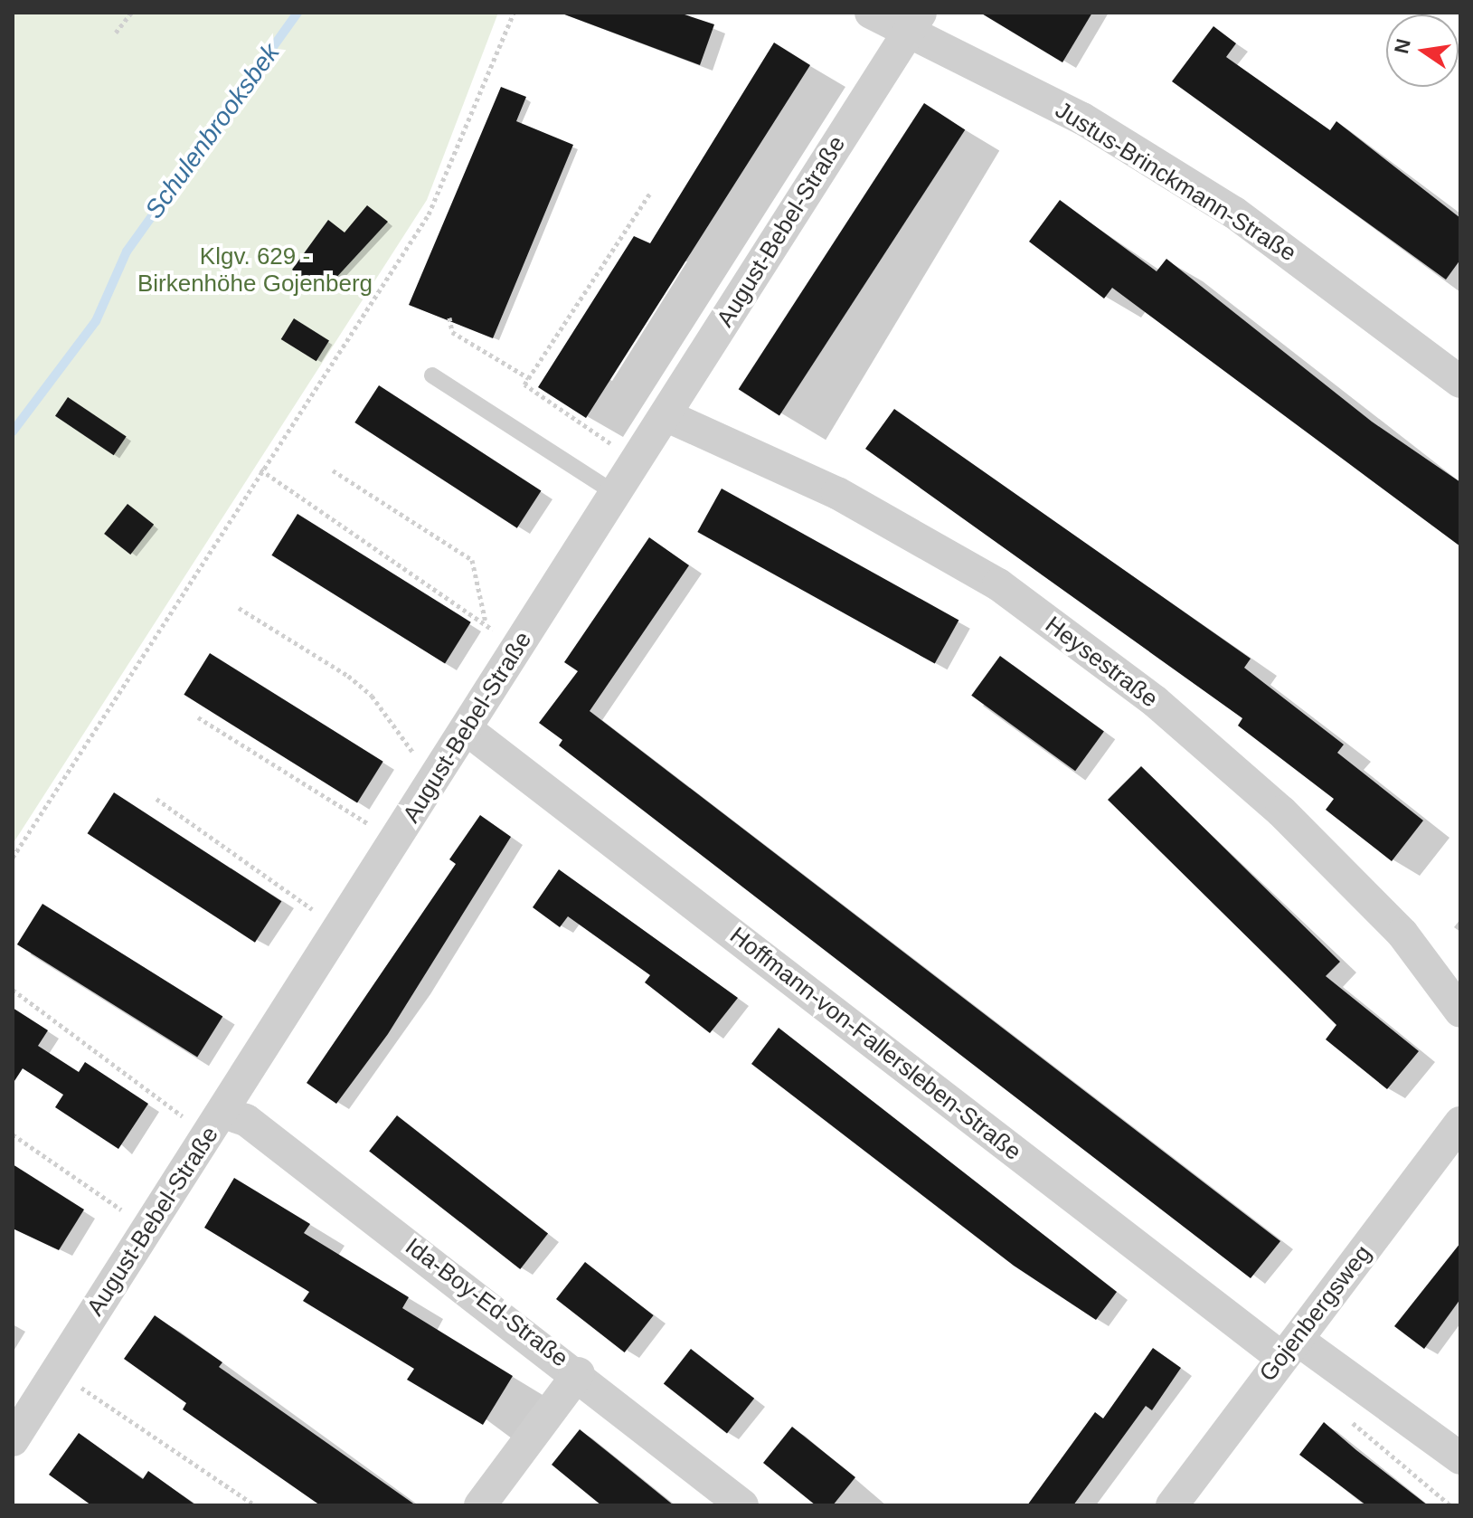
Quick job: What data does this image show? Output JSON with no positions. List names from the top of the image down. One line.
{"streets":{"street":["Justus-Brinckmann-Straße","August-Bebel-Straße","Heysestraße","Hoffmann-von-Fallersleben-Straße","Ida-Boy-Ed-Straße","Gojenbergsweg"]},"crossings":[["Justus-Brinckmann-Straße","August-Bebel-Straße"],["August-Bebel-Straße","Heysestraße"],["August-Bebel-Straße","Hoffmann-von-Fallersleben-Straße"],["August-Bebel-Straße","Ida-Boy-Ed-Straße"],["Hoffmann-von-Fallersleben-Straße","Gojenbergsweg"]],"water":["Schulenbrooksbek"],"parks":["Klgv. 629 - Birkenhöhe Gojenberg"],"north":"left"}
